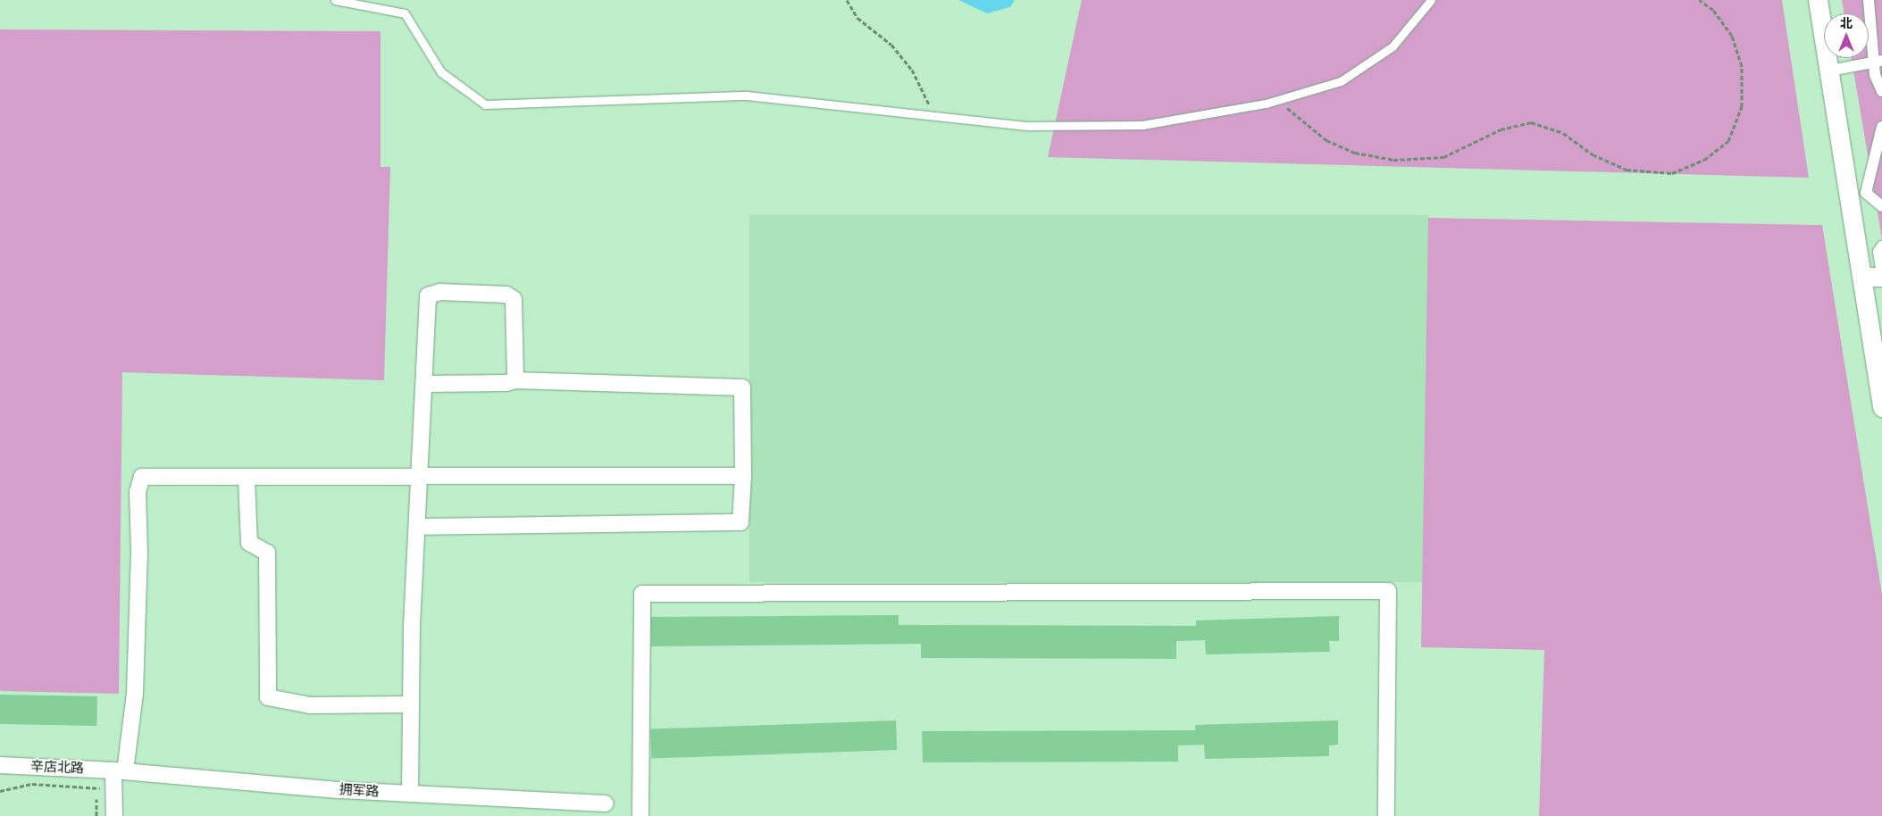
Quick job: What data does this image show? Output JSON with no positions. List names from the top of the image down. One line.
{"streets":{"street":["辛店北路","拥军路"]},"crossings":[["辛店北路","拥军路"]],"north":"top"}
